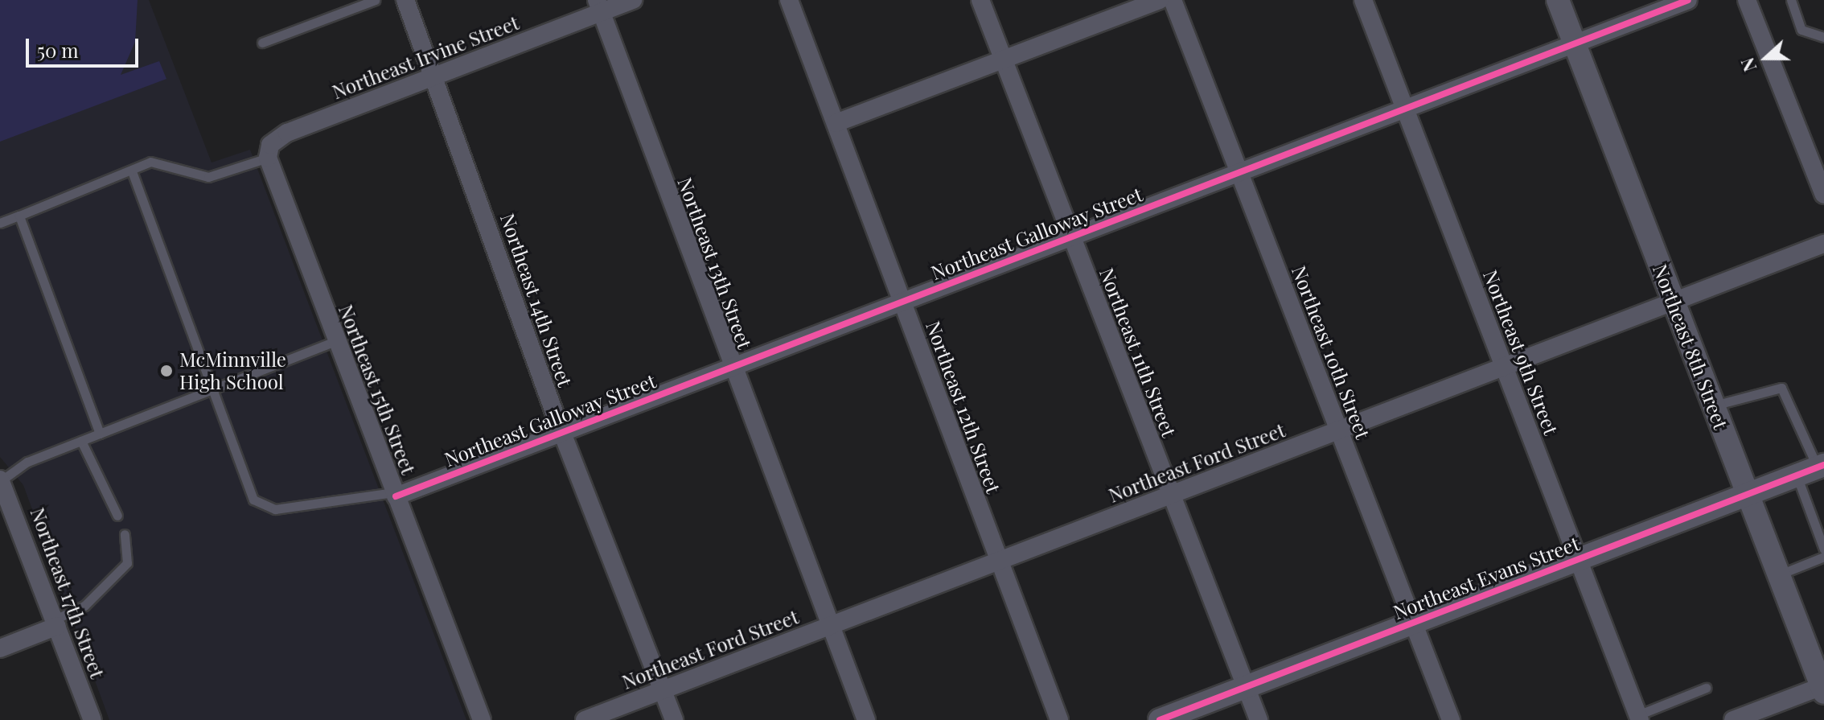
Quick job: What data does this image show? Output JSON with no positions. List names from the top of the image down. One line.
{"streets":{"street":["Northeast Irvine Street","Northeast Galloway Street","Northeast 13th Street","Northeast 14th Street","Northeast 8th Street","Northeast 11th Street","Northeast 10th Street","Northeast 9th Street","Northeast 15th Street","Northeast 12th Street","Northeast Ford Street","Northeast Evans Street","Northeast 17th Street"]},"crossings":[["Northeast Irvine Street","Northeast 13th Street"],["Northeast Irvine Street","Northeast 14th Street"],["Northeast Irvine Street","Northeast 15th Street"],["Northeast Galloway Street","Northeast 13th Street"],["Northeast Galloway Street","Northeast 14th Street"],["Northeast Galloway Street","Northeast 8th Street"],["Northeast Galloway Street","Northeast 11th Street"],["Northeast Galloway Street","Northeast 10th Street"],["Northeast Galloway Street","Northeast 9th Street"],["Northeast Galloway Street","Northeast 15th Street"],["Northeast Galloway Street","Northeast 12th Street"],["Northeast 13th Street","Northeast Ford Street"],["Northeast 14th Street","Northeast Ford Street"],["Northeast 8th Street","Northeast Ford Street"],["Northeast 8th Street","Northeast Evans Street"],["Northeast 11th Street","Northeast Ford Street"],["Northeast 11th Street","Northeast Evans Street"],["Northeast 10th Street","Northeast Ford Street"],["Northeast 10th Street","Northeast Evans Street"],["Northeast 9th Street","Northeast Ford Street"],["Northeast 9th Street","Northeast Evans Street"],["Northeast 12th Street","Northeast Ford Street"]],"places":["McMinnville High School"],"scale_bar":"50 m","north":"left"}
